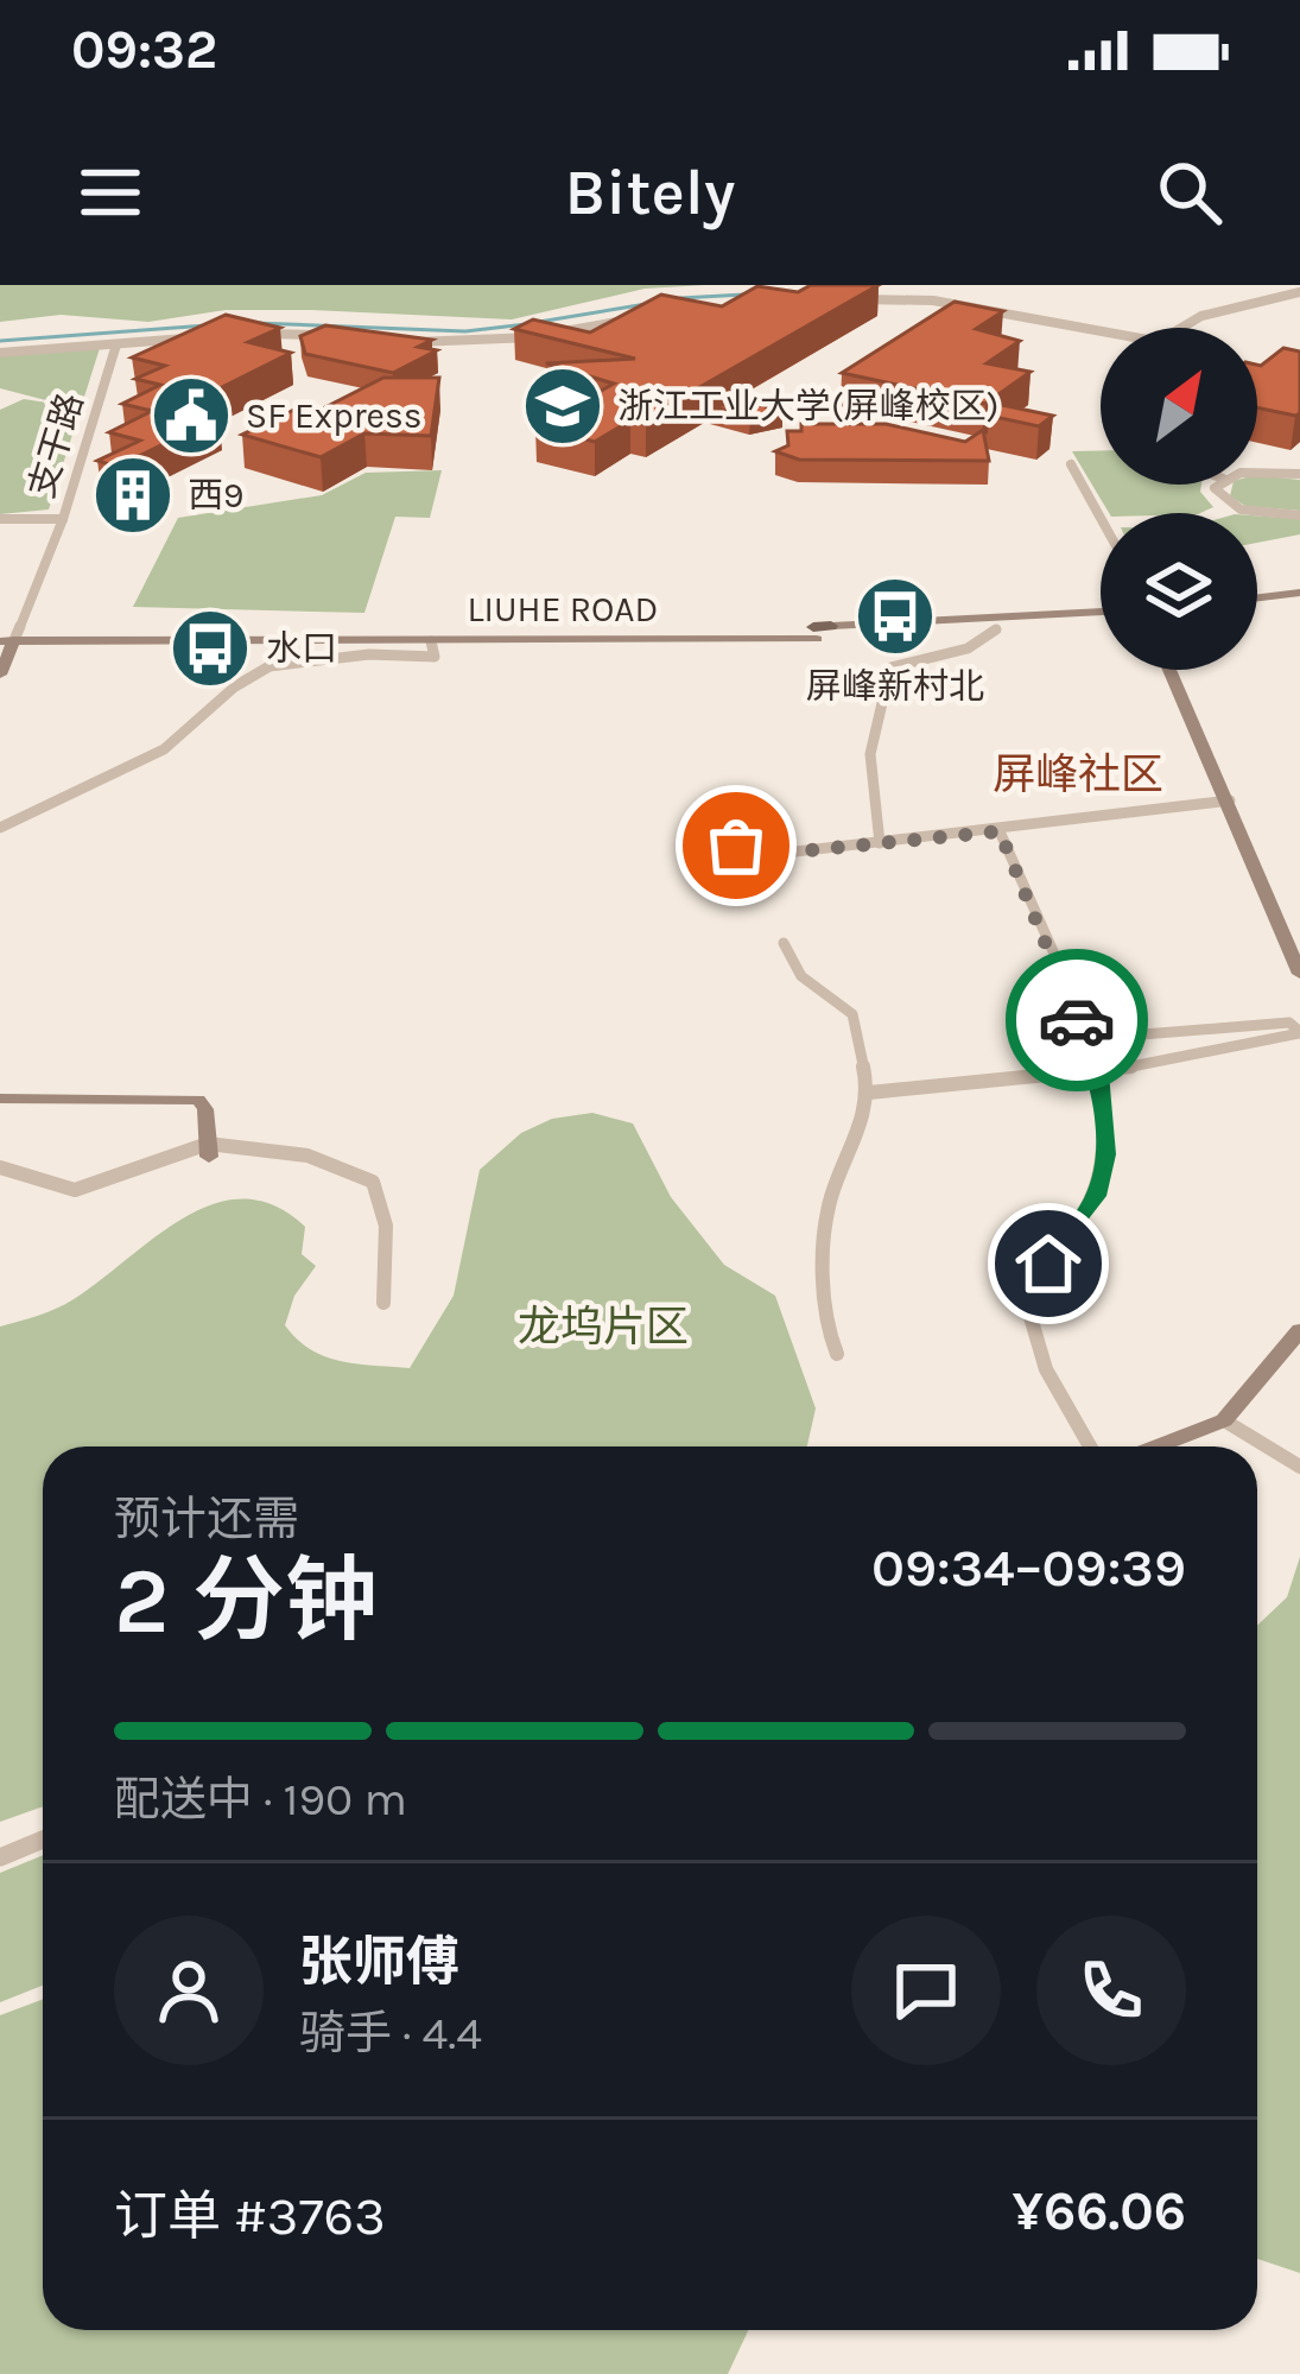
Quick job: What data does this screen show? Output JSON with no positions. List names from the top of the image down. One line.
{"streets":{"main road":["LIUHE ROAD"],"street":["支干路"]},"crossings":[["支干路","LIUHE ROAD"]],"districts":["屏峰社区"],"parks":["龙坞片区"],"places":{"school or university":["浙江工业大学(屏峰校区)"],"public building":["SF Express"],"building":["西9"],"bus stop":["屏峰新村北","水口"]},"north":"top right","page":{"status":"09:32","header":"Bitely","heading":["2 分钟","预计还需","09:34–09:39"],"panel":["张师傅","骑手 · 4.4","订单 #3763","¥66.06"],"bar":"配送中 · 190 m"}}
